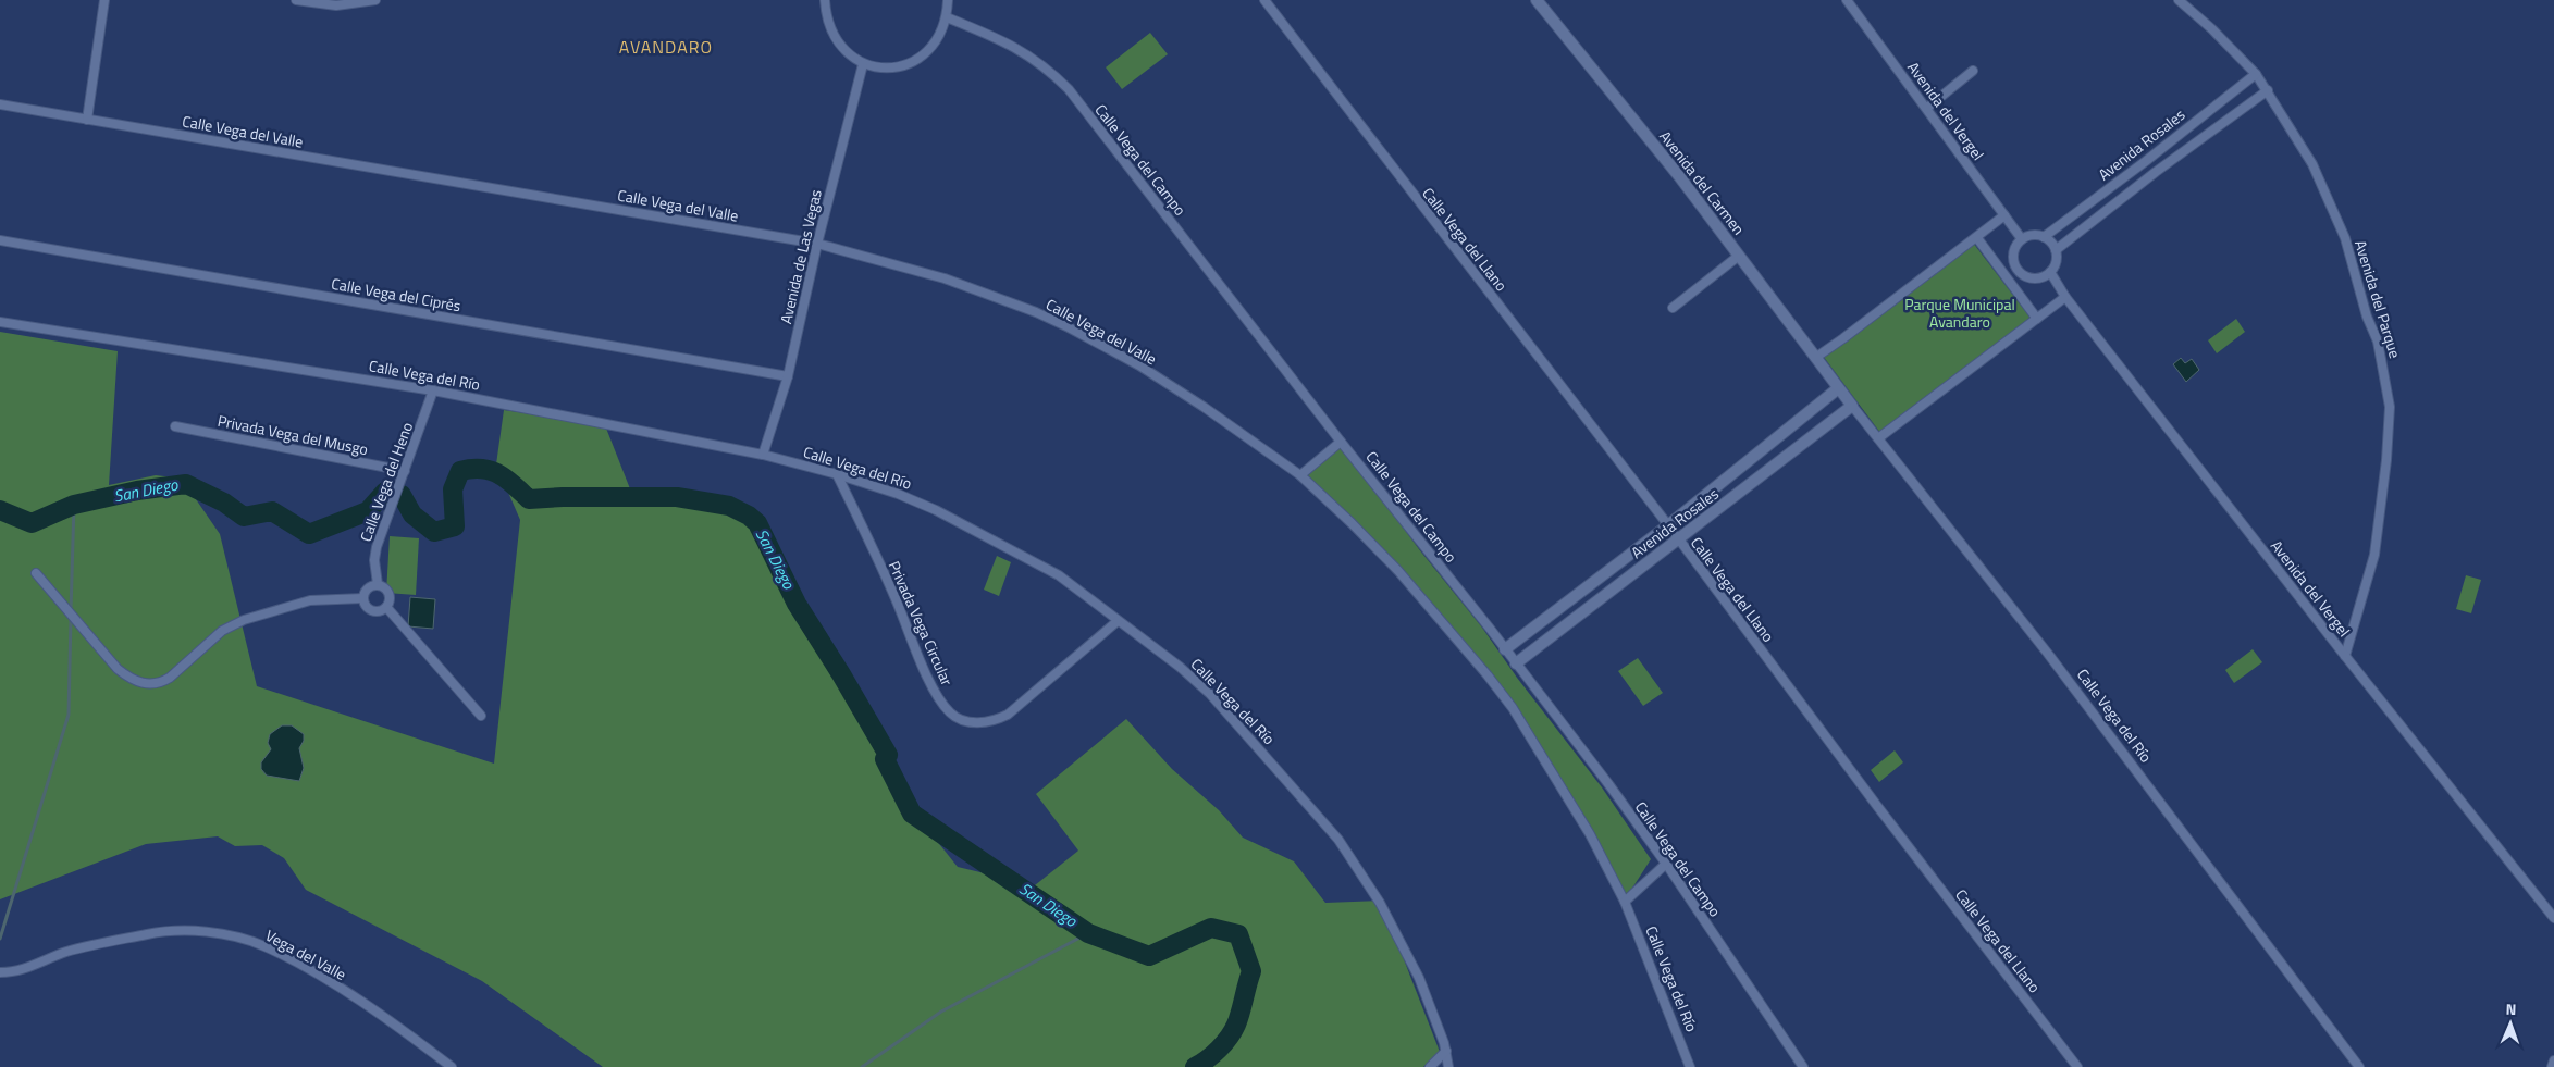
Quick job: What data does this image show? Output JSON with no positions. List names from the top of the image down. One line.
{"streets":{"street":["Avenida del Vergel","Calle Vega del Valle","Avenida Rosales","Calle Vega del Campo","Avenida del Carmen","Calle Vega del Llano","Avenida de Las Vegas","Calle Vega del Ciprés","Avenida del Parque","Calle Vega del Río","Privada Vega del Musgo","Calle Vega del Heno","Privada Vega Circular","Vega del Valle"]},"crossings":[["Avenida del Vergel","Avenida Rosales"],["Avenida del Vergel","Avenida del Parque"],["Calle Vega del Valle","Avenida de Las Vegas"],["Avenida Rosales","Calle Vega del Campo"],["Avenida Rosales","Avenida del Carmen"],["Avenida Rosales","Calle Vega del Llano"],["Avenida Rosales","Avenida del Parque"],["Avenida Rosales","Calle Vega del Río"],["Avenida del Carmen","Calle Vega del Río"],["Avenida de Las Vegas","Calle Vega del Ciprés"],["Avenida de Las Vegas","Calle Vega del Río"],["Calle Vega del Río","Calle Vega del Heno"],["Calle Vega del Río","Privada Vega Circular"],["Privada Vega del Musgo","Calle Vega del Heno"]],"districts":["AVANDARO"],"water":["San Diego"],"parks":["Parque Municipal Avandaro"],"north":"top"}
